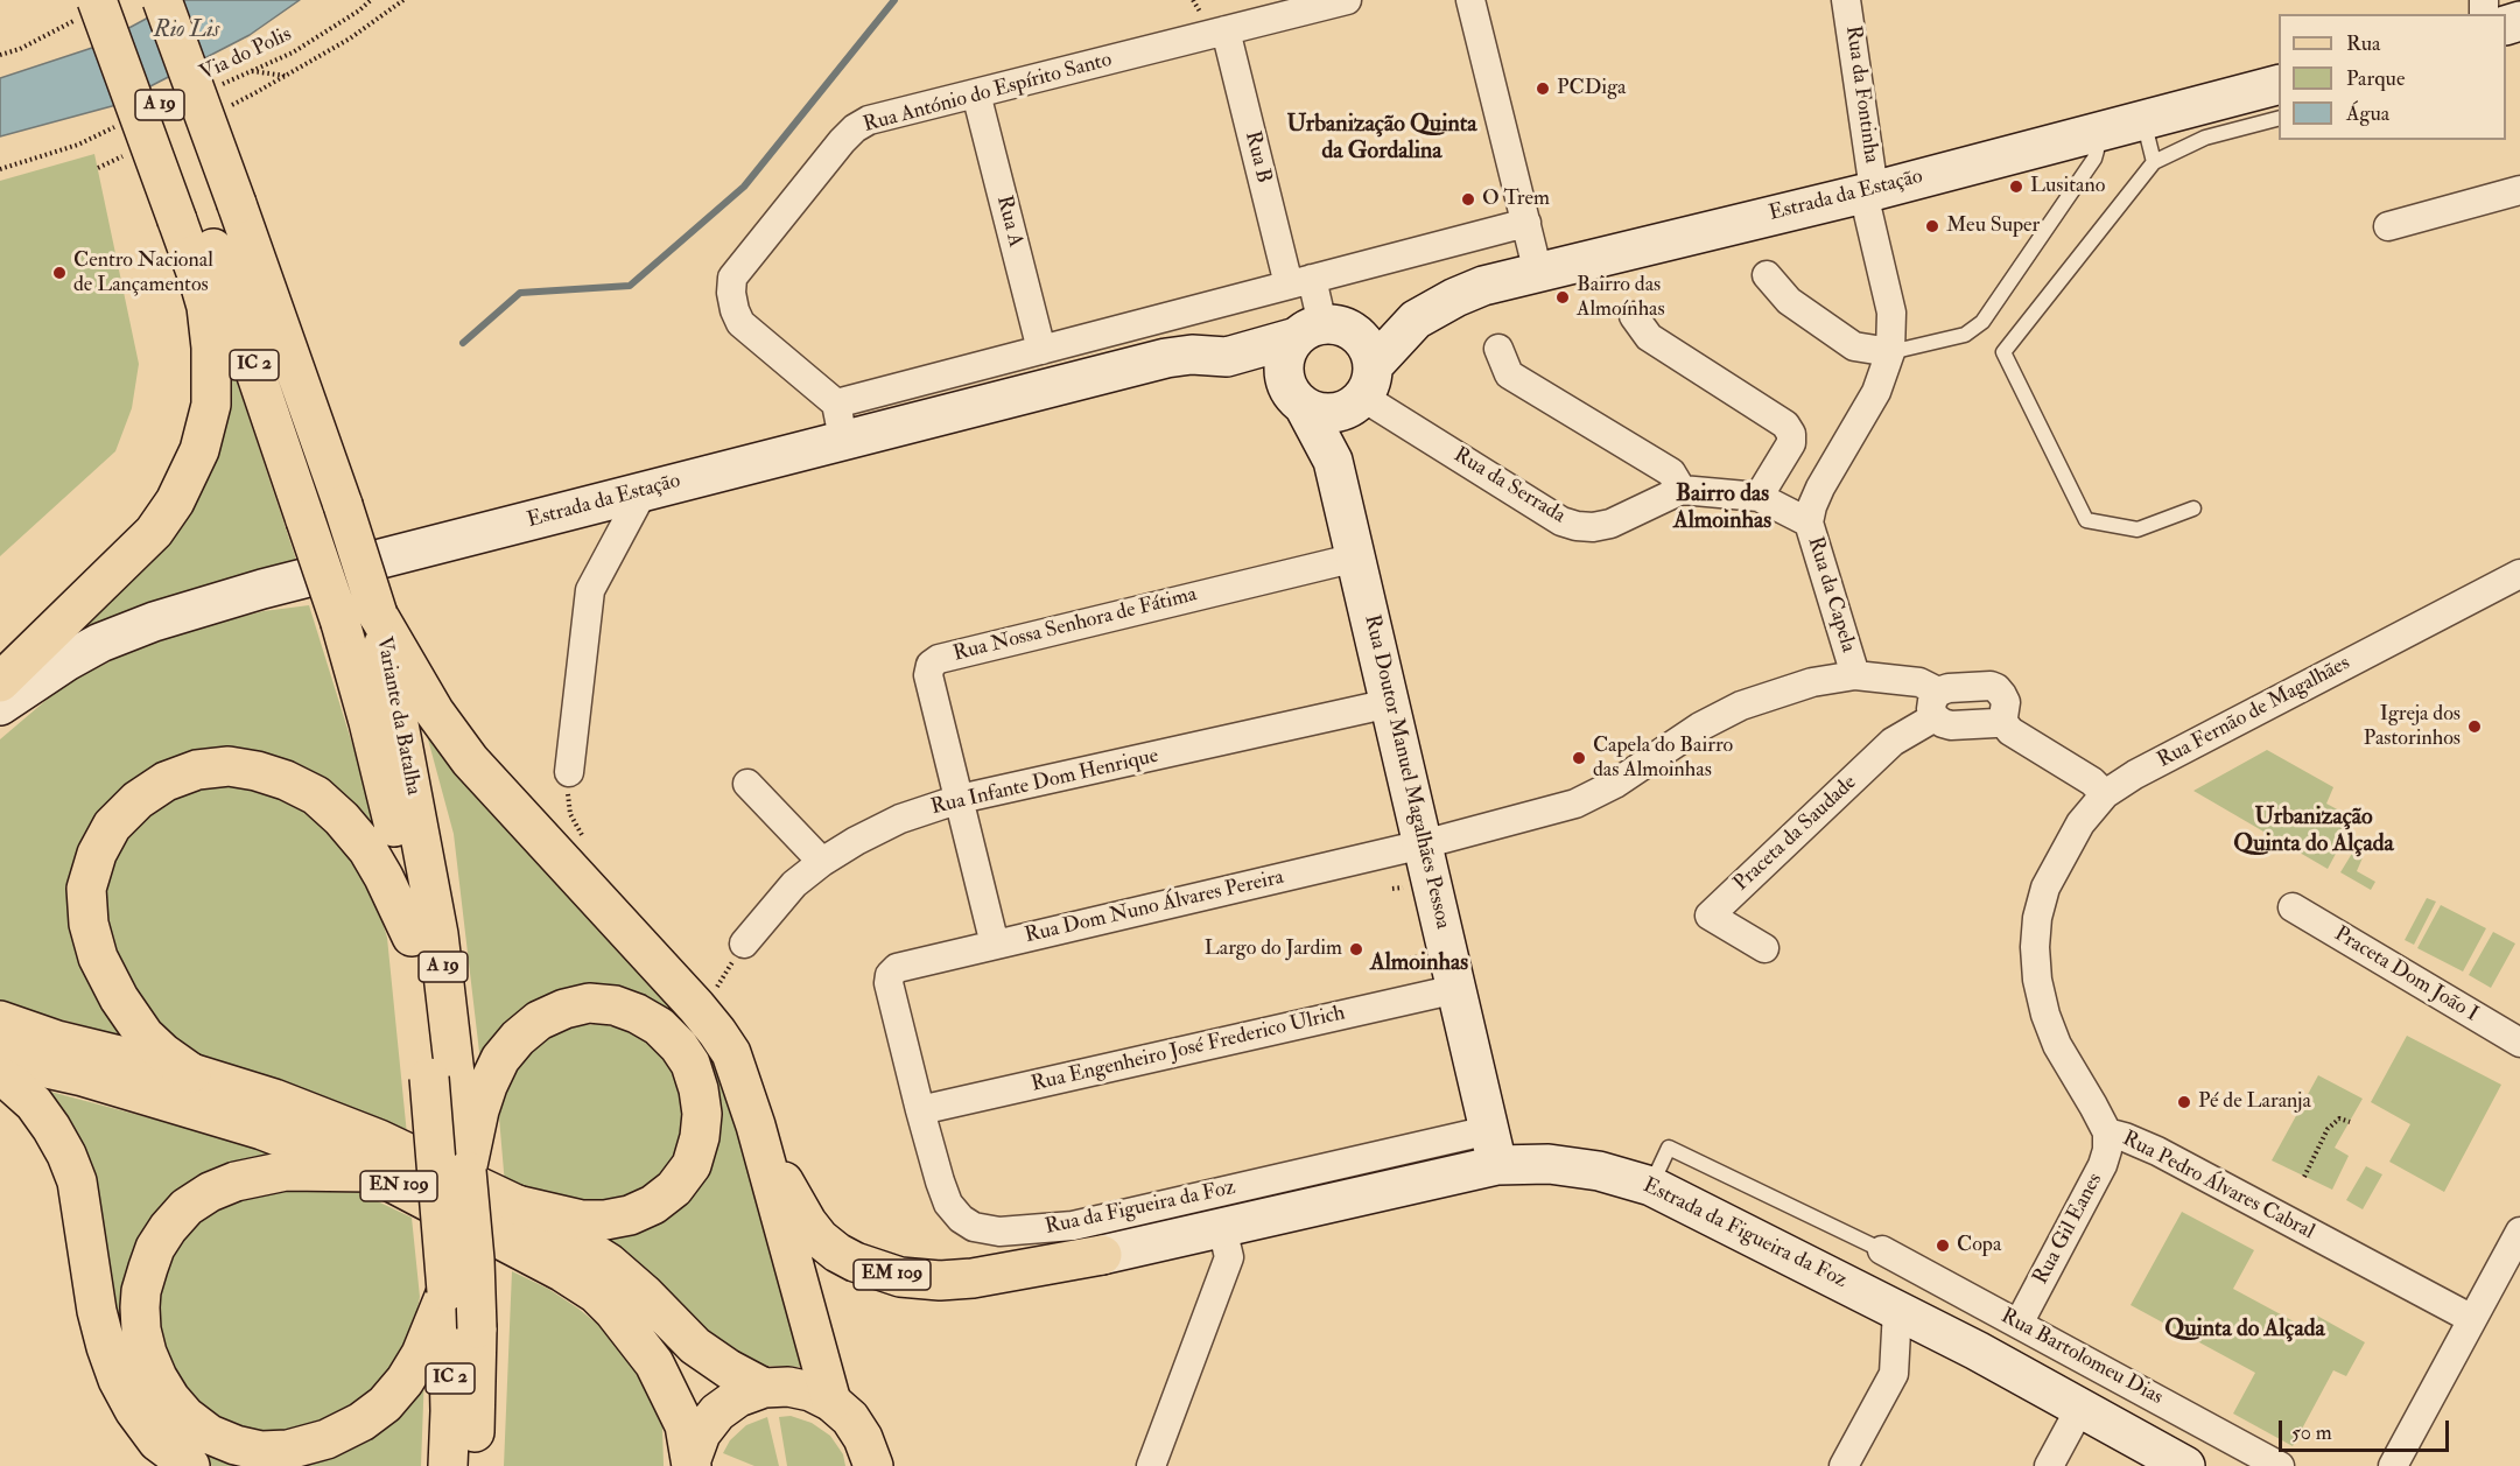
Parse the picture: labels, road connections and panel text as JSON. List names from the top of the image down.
{
  "streets": {
    "main road": [
      "A 19",
      "Estrada da Estação",
      "IC 2",
      "Variante da Batalha",
      "Rua Doutor Manuel Magalhães Pessoa",
      "EN 109",
      "Estrada da Figueira da Foz",
      "EM 109"
    ],
    "street": [
      "Rua António do Espírito Santo",
      "Rua da Fontinha",
      "Rua B",
      "Rua A",
      "Rua da Serrada",
      "Rua da Capela",
      "Rua Nossa Senhora de Fátima",
      "Rua Fernão de Magalhães",
      "Rua Infante Dom Henrique",
      "Praceta da Saudade",
      "Rua Dom Nuno Álvares Pereira",
      "Praceta Dom João I",
      "Rua Engenheiro José Frederico Ulrich",
      "Rua Pedro Álvares Cabral",
      "Rua da Figueira da Foz",
      "Rua Gil Eanes",
      "Rua Bartolomeu Dias"
    ],
    "path": ["Via do Polis"]
  },
  "crossings": [
    ["Rua António do Espírito Santo", "Rua B"],
    ["Rua António do Espírito Santo", "Estrada da Estação"],
    ["Rua António do Espírito Santo", "Rua A"],
    ["Rua da Fontinha", "Estrada da Estação"],
    ["Rua da Fontinha", "Rua da Capela"],
    ["Rua B", "Estrada da Estação"],
    ["Rua B", "Rua da Serrada"],
    ["Rua B", "Rua Doutor Manuel Magalhães Pessoa"],
    ["Estrada da Estação", "Rua da Serrada"],
    ["Estrada da Estação", "Rua da Capela"],
    ["Estrada da Estação", "Rua Doutor Manuel Magalhães Pessoa"],
    ["IC 2", "Variante da Batalha"],
    ["Rua da Serrada", "Rua Doutor Manuel Magalhães Pessoa"],
    ["Rua da Capela", "Rua Doutor Manuel Magalhães Pessoa"],
    ["Rua da Capela", "Rua Dom Nuno Álvares Pereira"],
    ["Rua Nossa Senhora de Fátima", "Rua Doutor Manuel Magalhães Pessoa"],
    ["Rua Nossa Senhora de Fátima", "Rua Infante Dom Henrique"],
    ["Rua Nossa Senhora de Fátima", "Rua Dom Nuno Álvares Pereira"],
    ["Rua Fernão de Magalhães", "Rua Pedro Álvares Cabral"],
    ["Rua Doutor Manuel Magalhães Pessoa", "Rua Infante Dom Henrique"],
    ["Rua Doutor Manuel Magalhães Pessoa", "Rua Dom Nuno Álvares Pereira"],
    ["Rua Doutor Manuel Magalhães Pessoa", "Rua Engenheiro José Frederico Ulrich"],
    ["Rua Doutor Manuel Magalhães Pessoa", "Rua da Figueira da Foz"],
    ["Rua Doutor Manuel Magalhães Pessoa", "Estrada da Figueira da Foz"],
    ["Rua Dom Nuno Álvares Pereira", "Rua da Figueira da Foz"],
    ["Rua Engenheiro José Frederico Ulrich", "Rua da Figueira da Foz"],
    ["Rua Pedro Álvares Cabral", "Rua Gil Eanes"],
    ["Rua da Figueira da Foz", "Estrada da Figueira da Foz"],
    ["Rua Gil Eanes", "Rua Bartolomeu Dias"]
  ],
  "districts": [
    "Urbanização Quinta da Gordalina",
    "Bairro das Almoinhas",
    "Urbanização Quinta do Alçada",
    "Almoinhas",
    "Quinta do Alçada"
  ],
  "water": ["Rio Lis"],
  "places": [
    "PCDiga",
    "Lusitano",
    "O Trem",
    "Meu Super",
    "Centro Nacional de Lançamentos",
    "Bairro das Almoínhas",
    "Igreja dos Pastorinhos",
    "Capela do Bairro das Almoinhas",
    "Largo do Jardim",
    "Pé de Laranja",
    "Copa"
  ],
  "legend": ["Rua", "Parque", "Água"],
  "scale_bar": "50 m"
}
